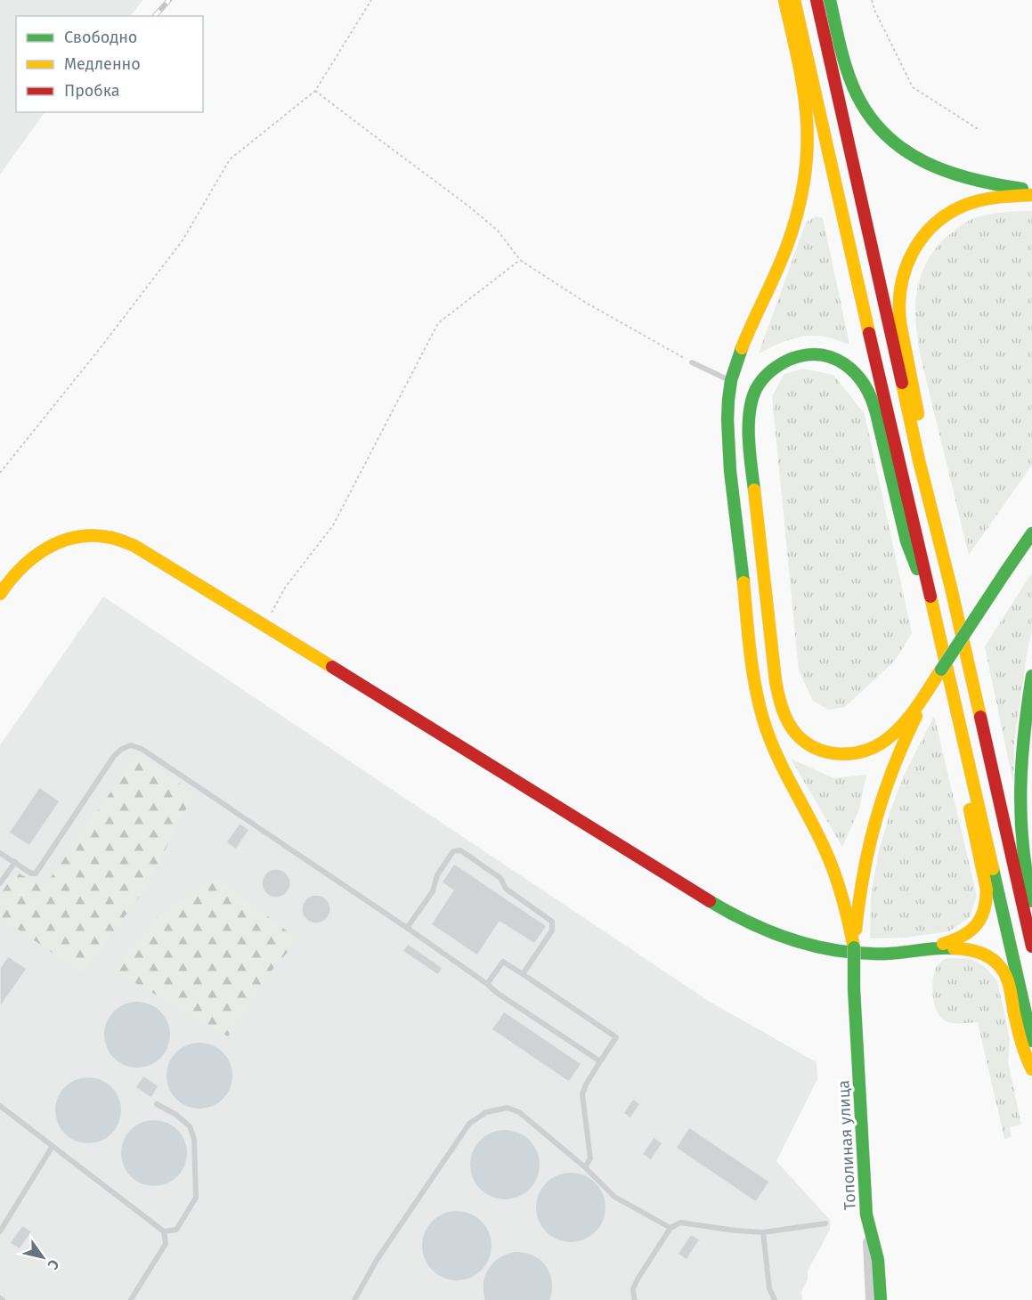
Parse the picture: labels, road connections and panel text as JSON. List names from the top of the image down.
{
  "streets": {
    "main road": ["Тополиная улица"]
  },
  "legend": ["Свободно", "Медленно", "Пробка"],
  "north": "bottom right"
}
